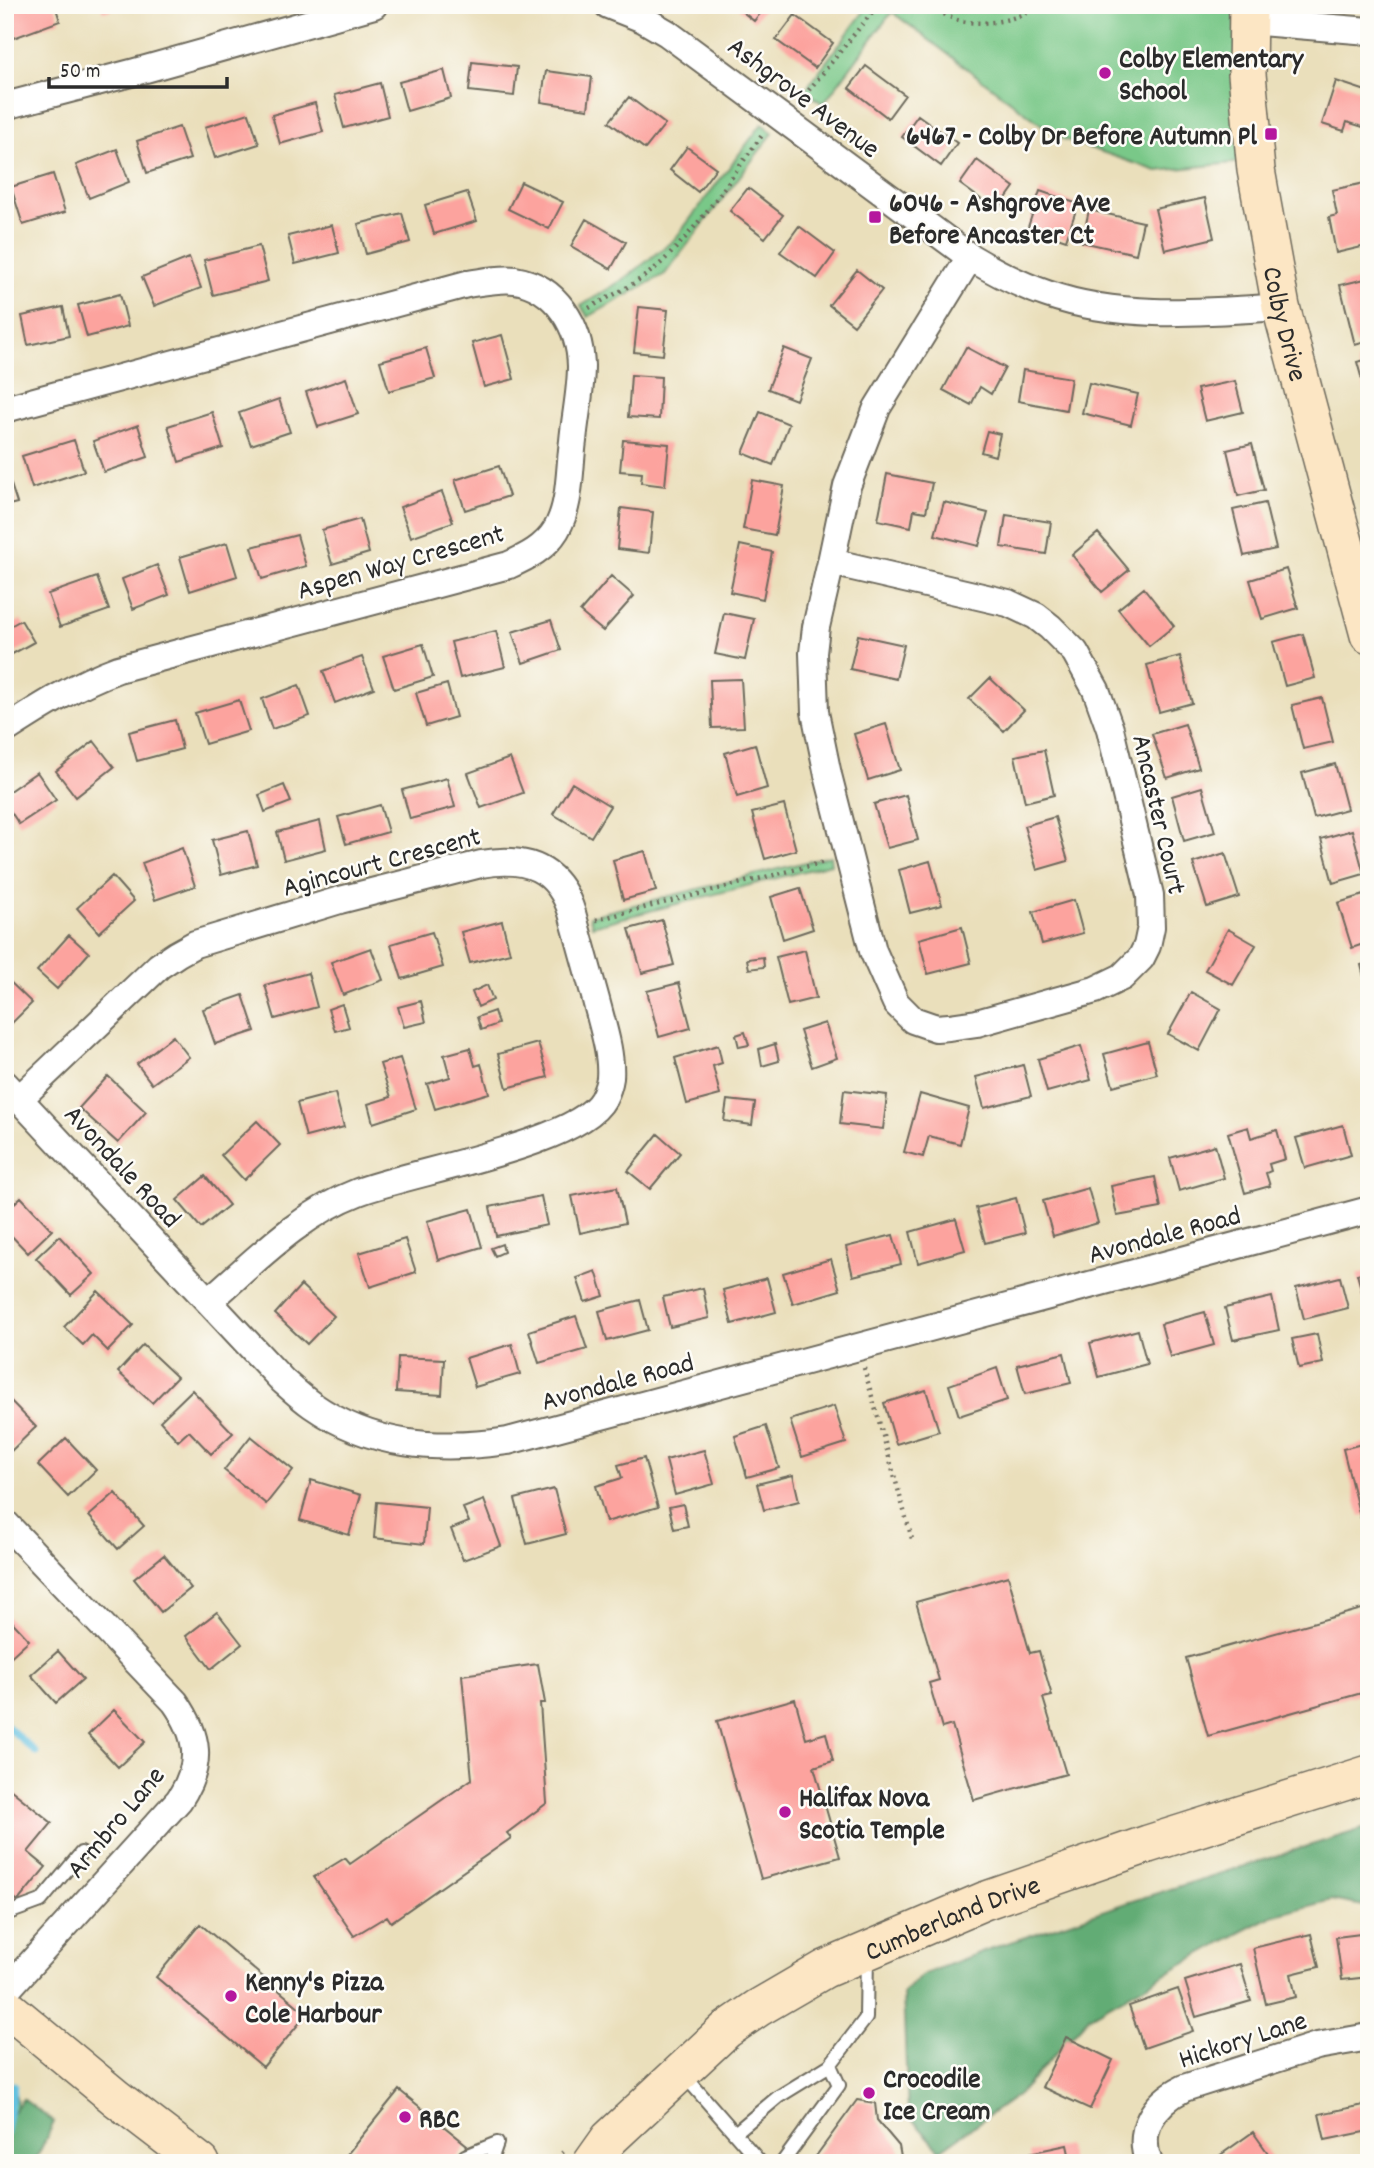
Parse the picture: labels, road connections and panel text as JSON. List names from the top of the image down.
{
  "streets": {
    "street": [
      "Ashgrove Avenue",
      "Colby Drive",
      "Aspen Way Crescent",
      "Ancaster Court",
      "Agincourt Crescent",
      "Avondale Road",
      "Armbro Lane",
      "Cumberland Drive",
      "Hickory Lane"
    ]
  },
  "crossings": [
    ["Ashgrove Avenue", "Colby Drive"],
    ["Ashgrove Avenue", "Ancaster Court"],
    ["Agincourt Crescent", "Avondale Road"]
  ],
  "places": {
    "other": [
      "Colby Elementary School",
      "Halifax Nova Scotia Temple",
      "Kenny's Pizza Cole Harbour",
      "Crocodile Ice Cream",
      "RBC"
    ],
    "transit": ["6467 - Colby Dr Before Autumn Pl", "6046 - Ashgrove Ave Before Ancaster Ct"]
  },
  "scale_bar": "50 m"
}
